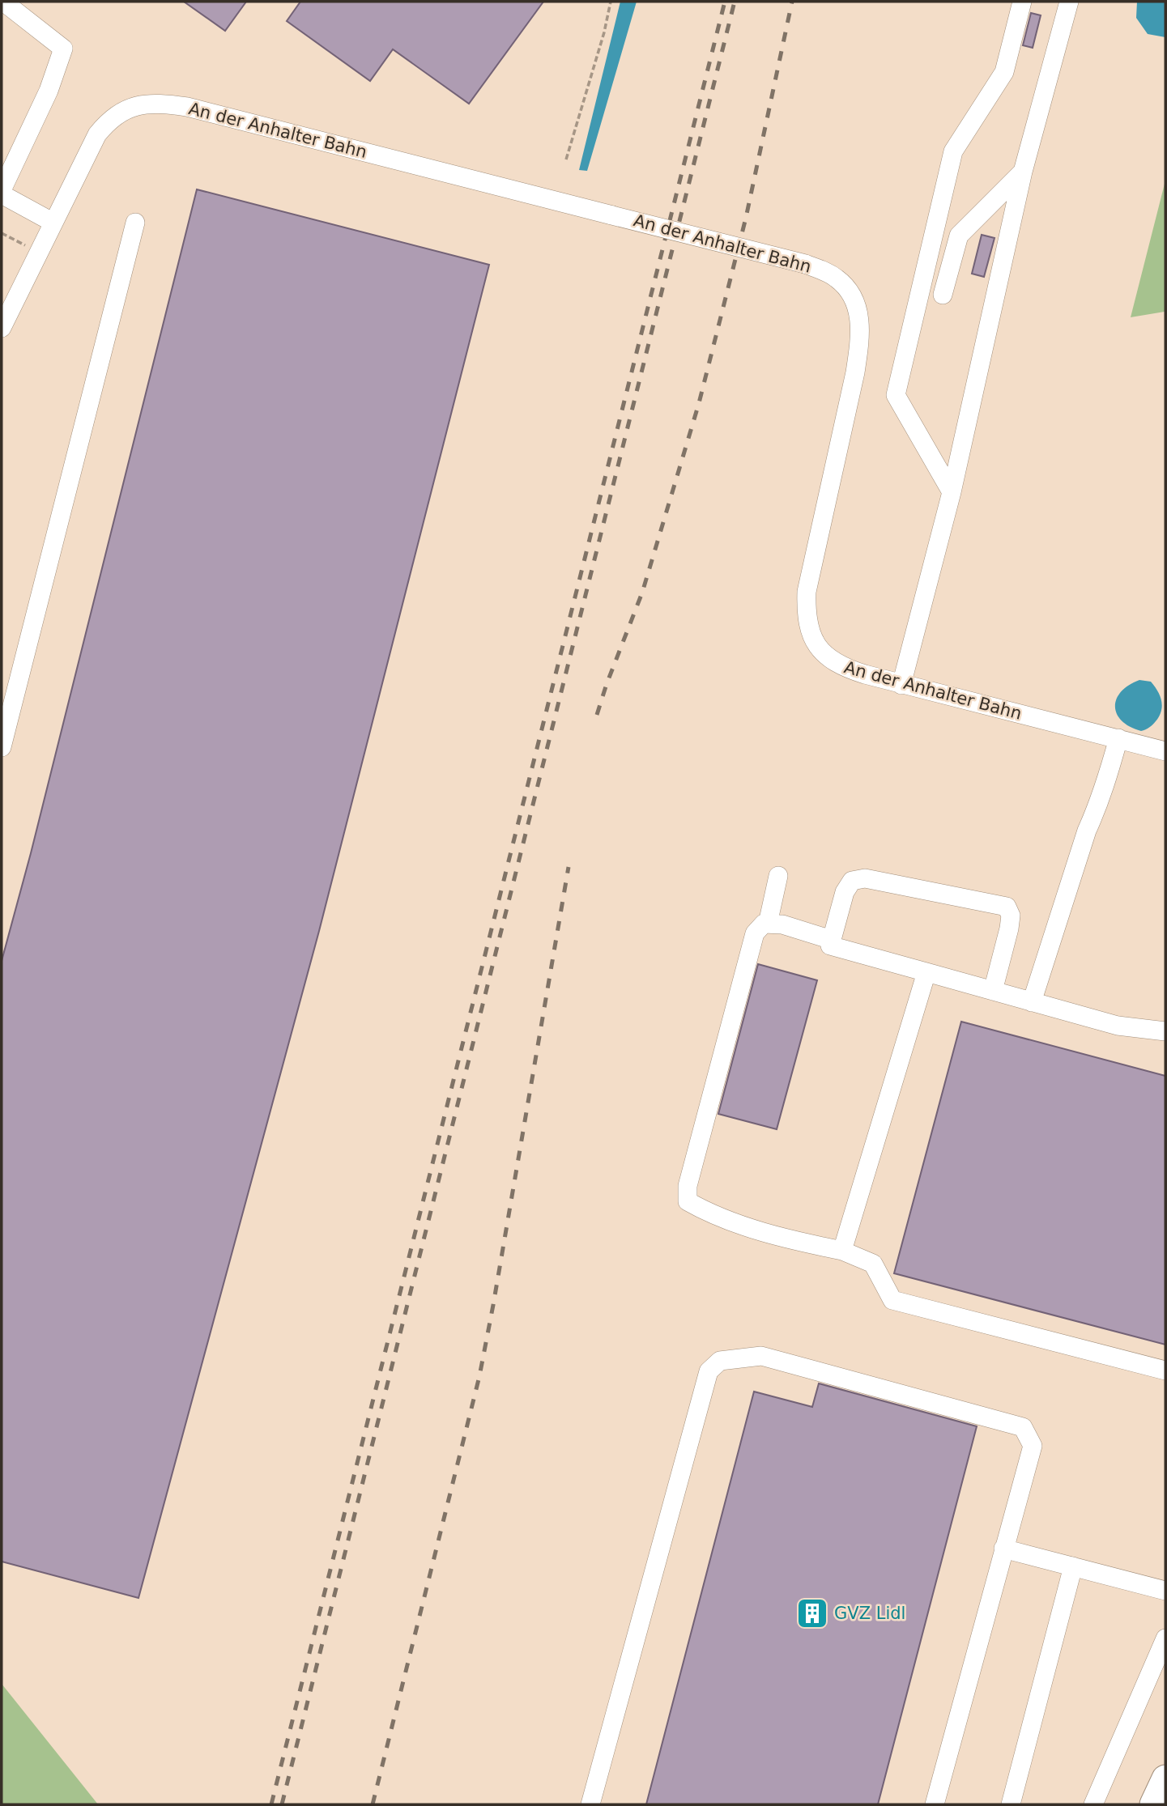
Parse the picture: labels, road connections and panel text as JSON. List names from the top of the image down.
{
  "streets": {
    "street": ["An der Anhalter Bahn"]
  },
  "places": {
    "building": ["GVZ Lidl"]
  }
}
